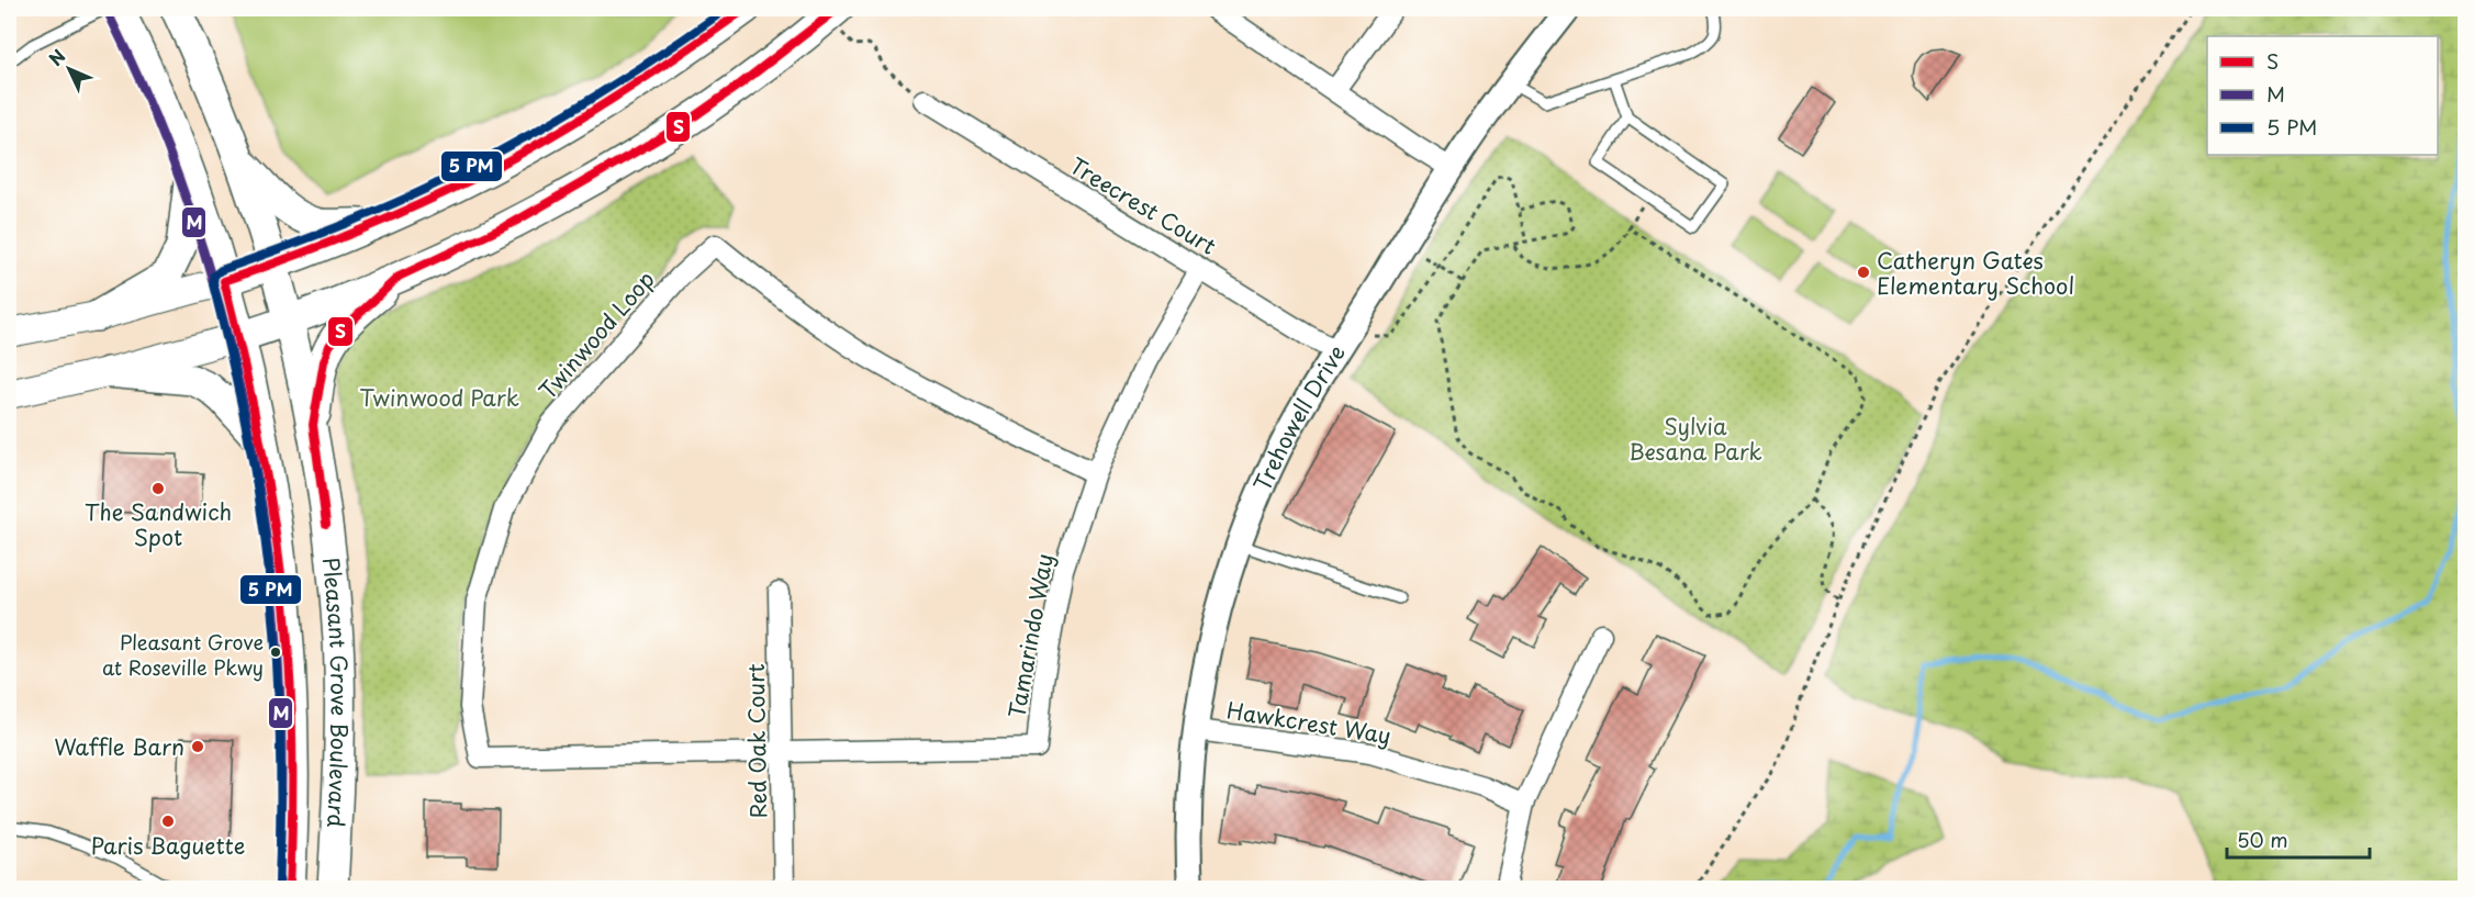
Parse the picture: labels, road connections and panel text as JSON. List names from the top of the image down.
{
  "streets": {
    "main road": ["Pleasant Grove Boulevard"],
    "street": [
      "Treecrest Court",
      "Twinwood Loop",
      "Trehowell Drive",
      "Tamarindo Way",
      "Hawkcrest Way",
      "Red Oak Court"
    ]
  },
  "crossings": [
    ["Treecrest Court", "Trehowell Drive"],
    ["Treecrest Court", "Tamarindo Way"],
    ["Twinwood Loop", "Tamarindo Way"],
    ["Twinwood Loop", "Red Oak Court"],
    ["Trehowell Drive", "Hawkcrest Way"],
    ["Tamarindo Way", "Red Oak Court"]
  ],
  "parks": ["Twinwood Park", "Sylvia Besana Park"],
  "places": [
    "Catheryn Gates Elementary School",
    "The Sandwich Spot",
    "Pleasant Grove at Roseville Pkwy",
    "Waffle Barn",
    "Paris Baguette"
  ],
  "lines": ["transit line S", "transit line M"],
  "legend": ["S", "M", "5 PM"],
  "scale_bar": "50 m",
  "north": "top left"
}
